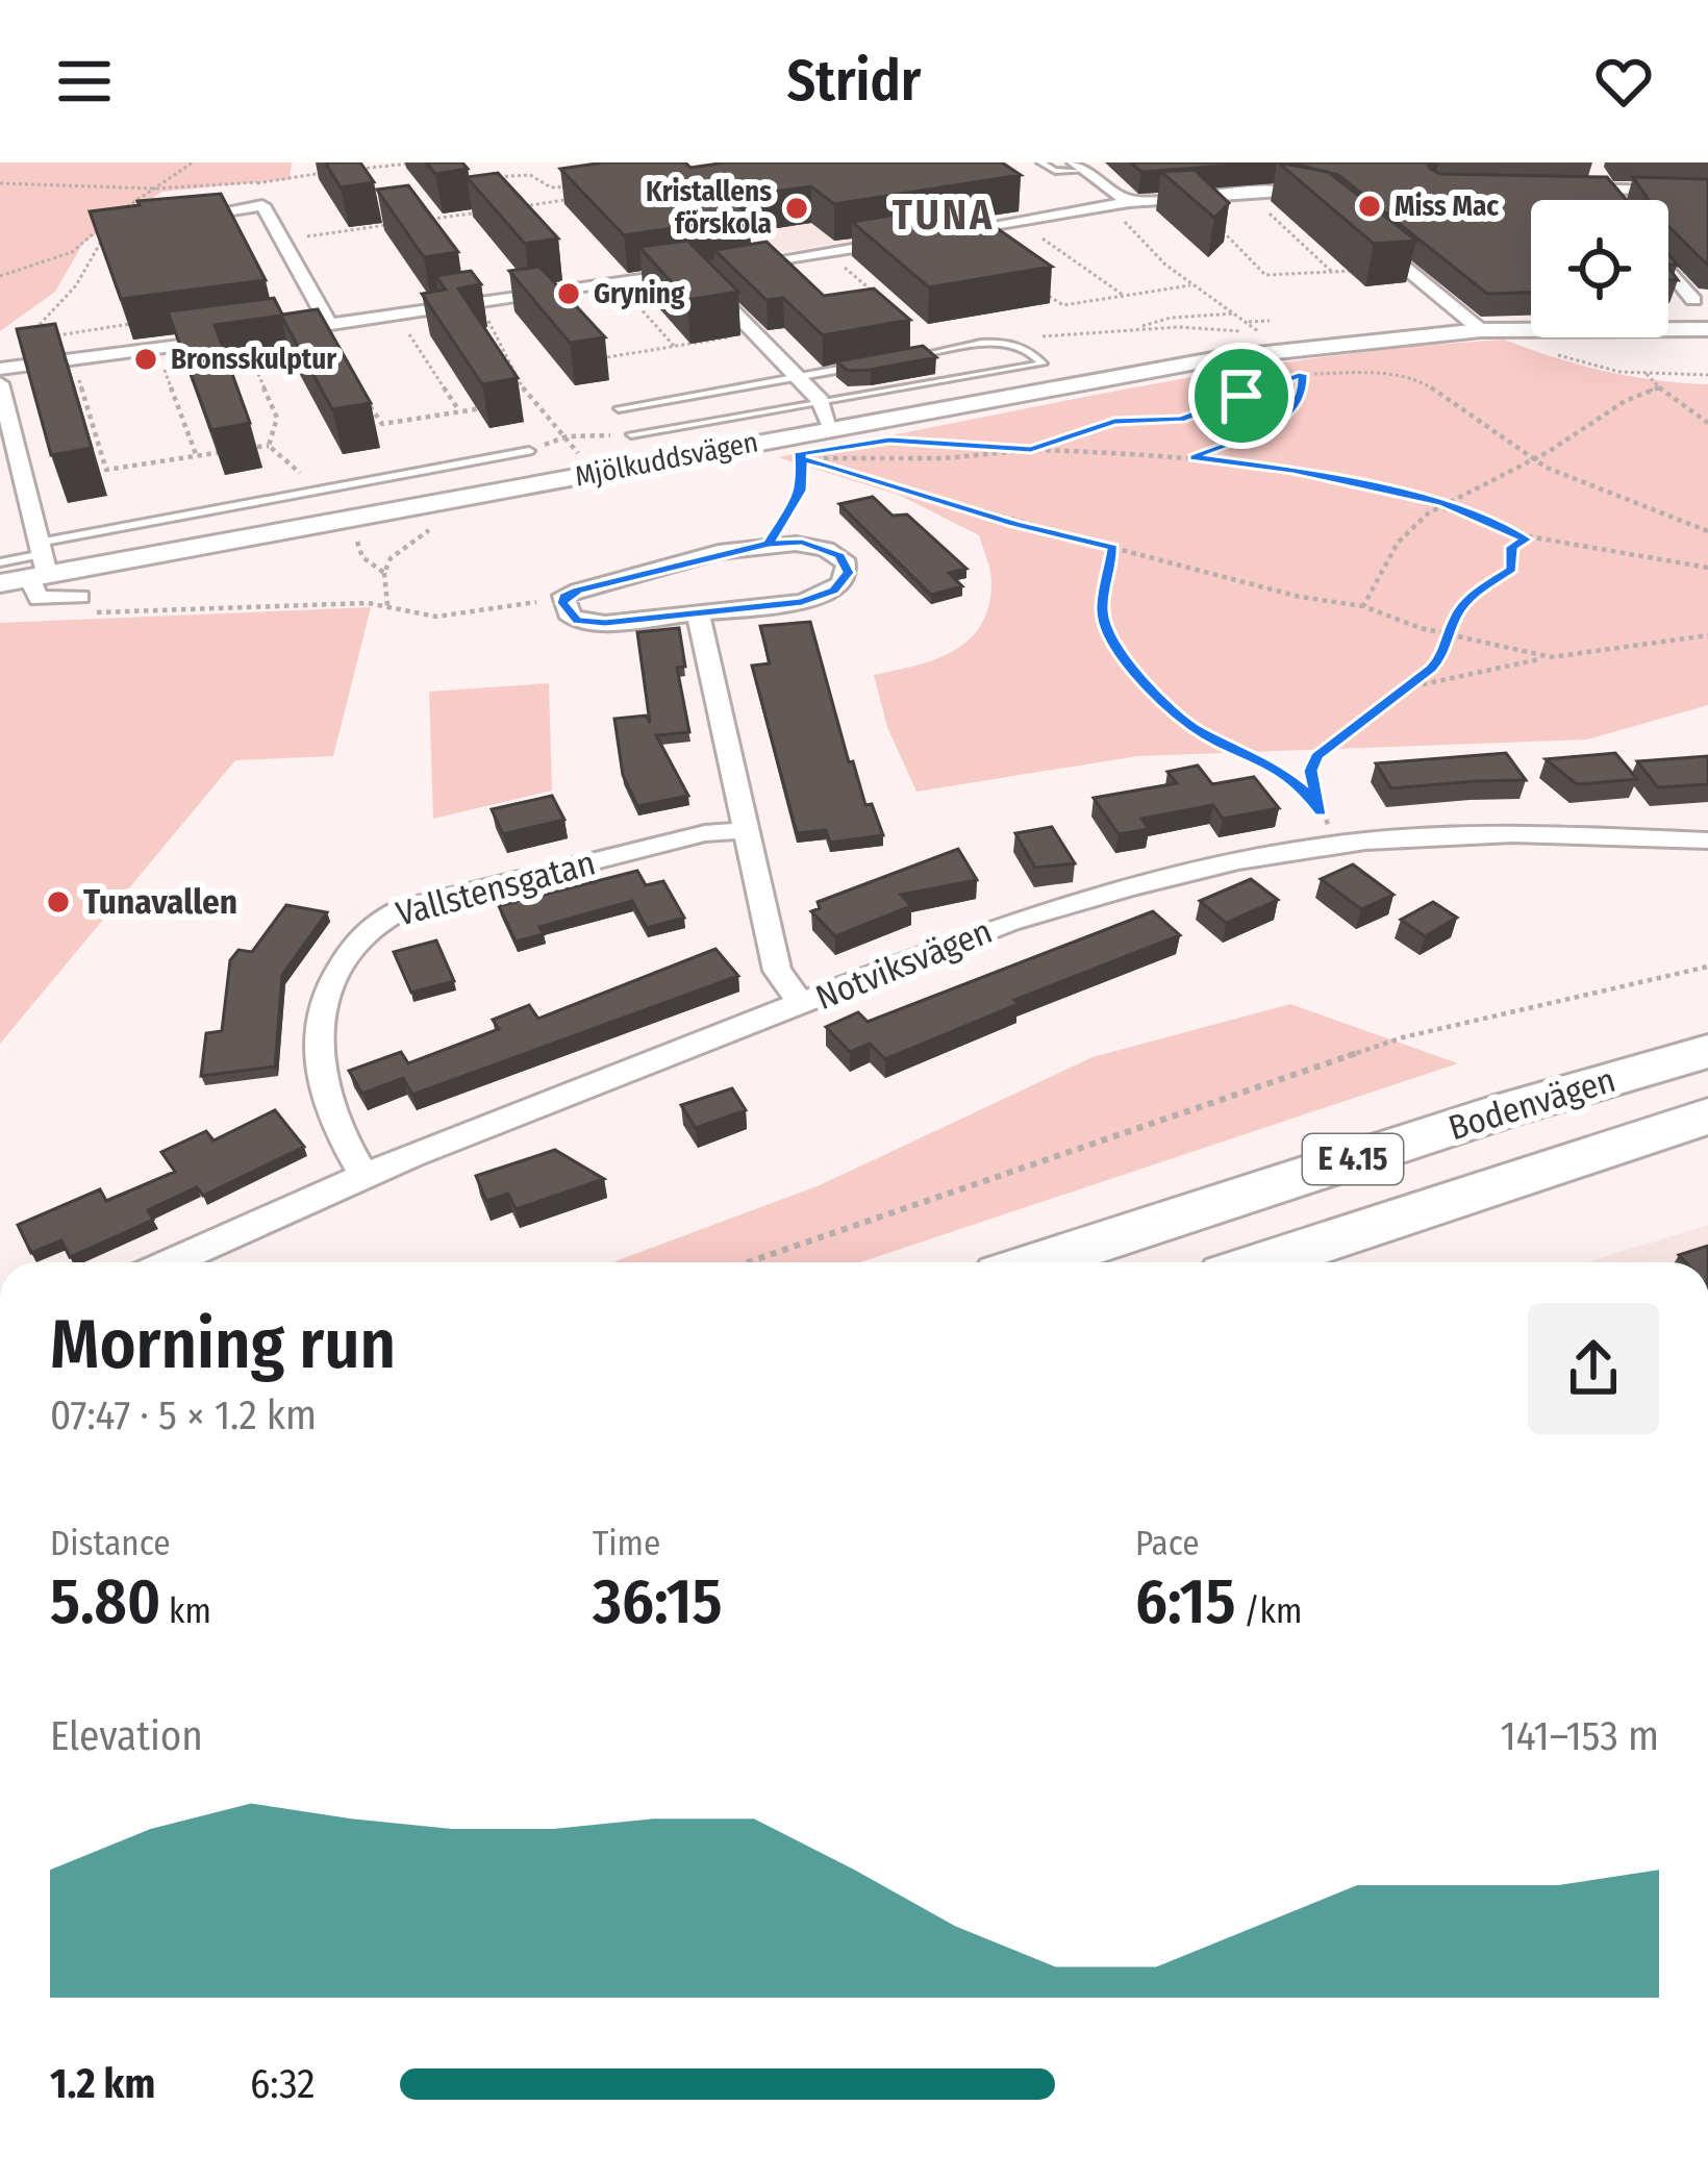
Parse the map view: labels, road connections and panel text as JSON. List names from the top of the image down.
{
  "streets": {
    "main road": ["Bodenvägen", "E 4.15"],
    "street": ["Mjölkuddsvägen", "Vallstensgatan", "Notviksvägen"]
  },
  "crossings": [
    ["Vallstensgatan", "Notviksvägen"]
  ],
  "districts": ["TUNA"],
  "places": [
    "Miss Mac",
    "Kristallens förskola",
    "Gryning",
    "Bronsskulptur",
    "Tunavallen"
  ],
  "page": {
    "header": "Stridr",
    "heading": ["Morning run", "07:47 · 5 × 1.2 km"],
    "stats": [
      ["Distance", "5.80 km"],
      ["Time", "36:15"],
      ["Pace", "6:15 /km"]
    ],
    "chart": ["Elevation", "141–153 m"],
    "list": [
      {
        "name": "1.2 km",
        "note": "6:32"
      }
    ]
  }
}
